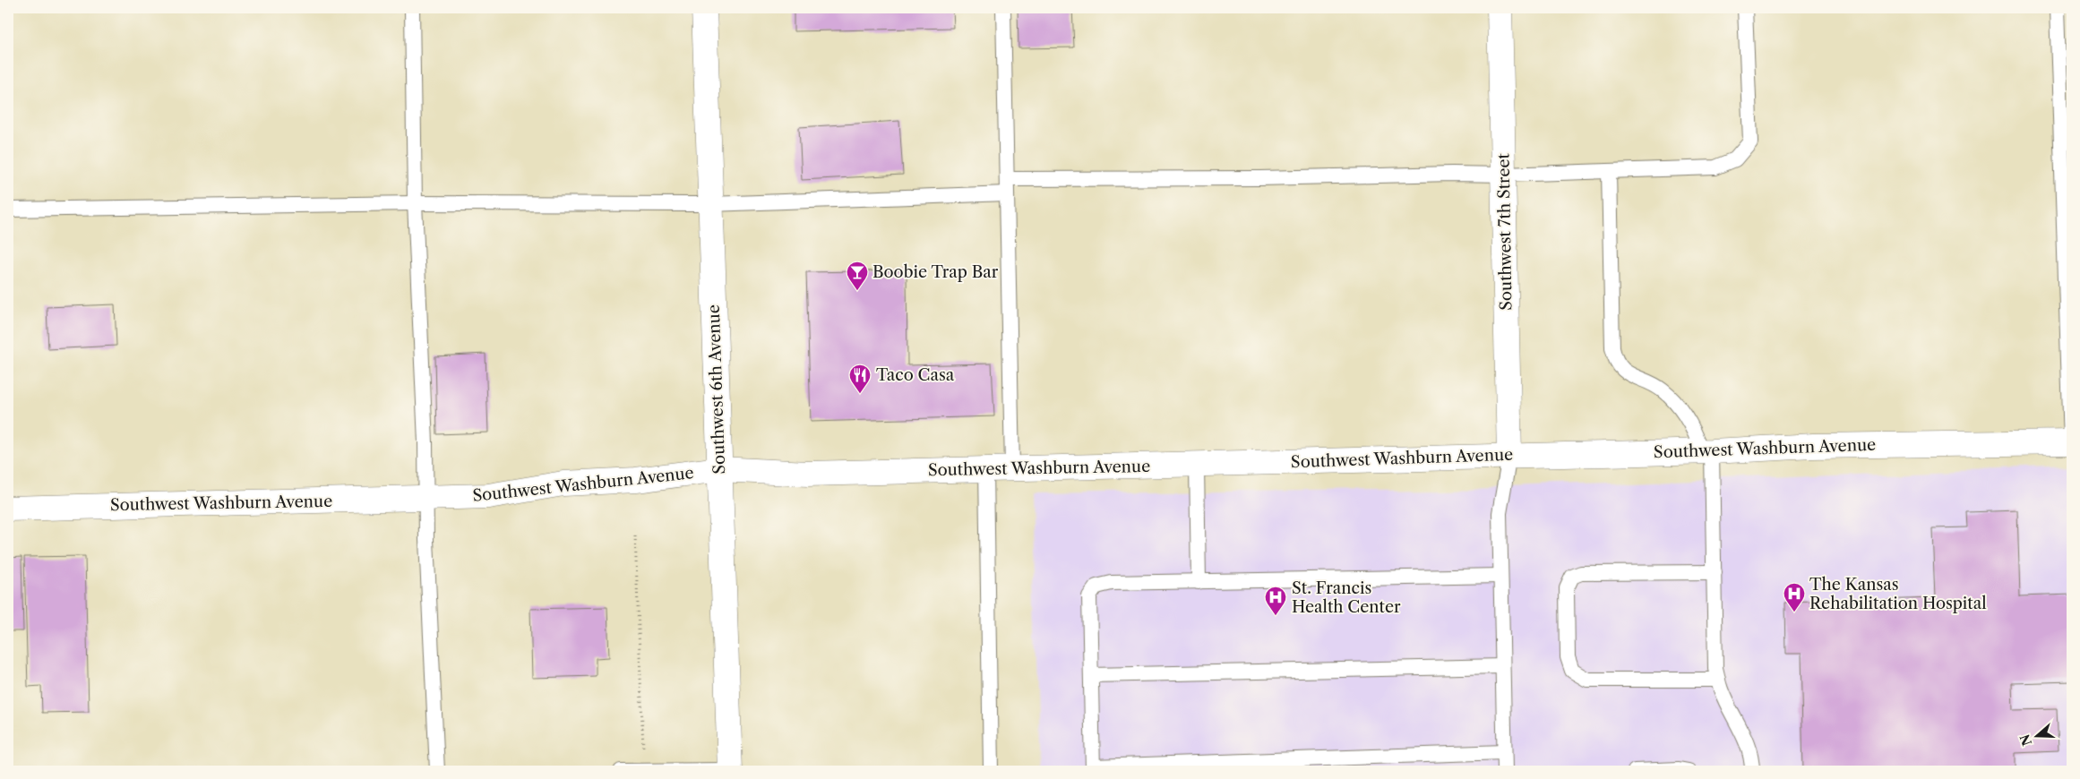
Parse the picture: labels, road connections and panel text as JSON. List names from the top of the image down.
{
  "streets": {
    "main road": ["Southwest 7th Street", "Southwest 6th Avenue", "Southwest Washburn Avenue"]
  },
  "crossings": [
    ["Southwest 7th Street", "Southwest Washburn Avenue"],
    ["Southwest 6th Avenue", "Southwest Washburn Avenue"]
  ],
  "places": {
    "bar": ["Boobie Trap Bar"],
    "restaurant": ["Taco Casa"],
    "hospital": ["The Kansas Rehabilitation Hospital", "St. Francis Health Center"]
  },
  "north": "left"
}
